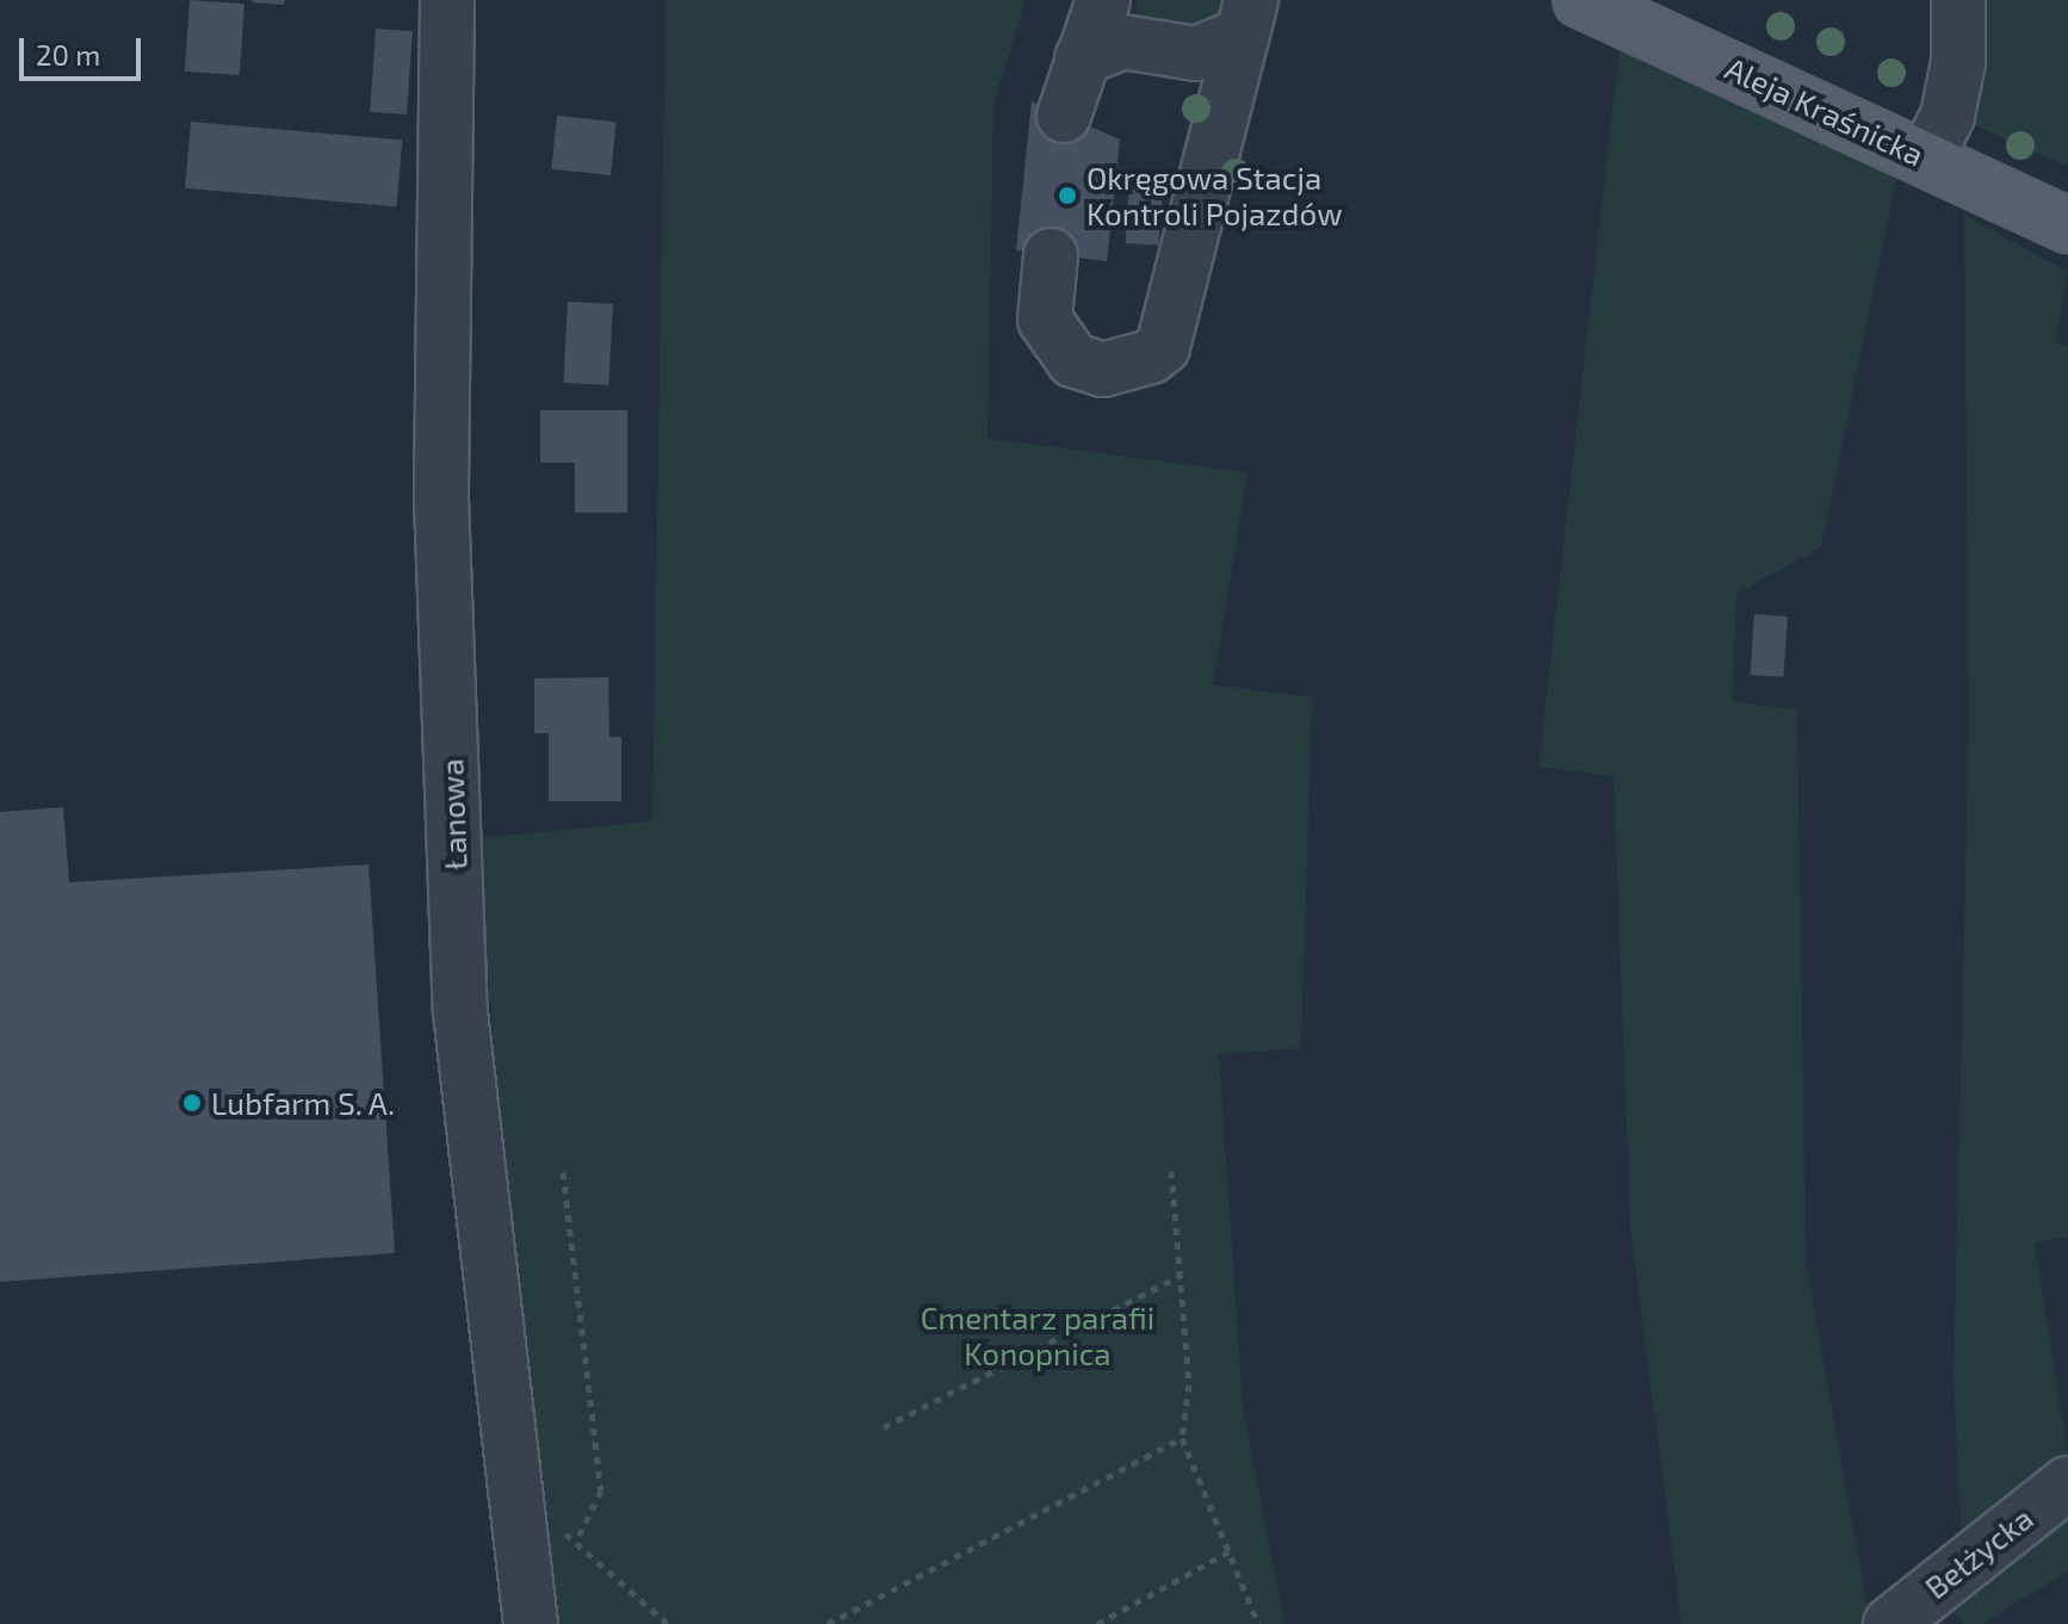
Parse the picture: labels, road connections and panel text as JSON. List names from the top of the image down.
{
  "streets": {
    "main road": ["Aleja Kraśnicka"],
    "street": ["Łanowa", "Bełżycka"]
  },
  "parks": ["Cmentarz parafii Konopnica"],
  "places": ["Okręgowa Stacja Kontroli Pojazdów", "Lubfarm S. A."],
  "scale_bar": "20 m"
}
